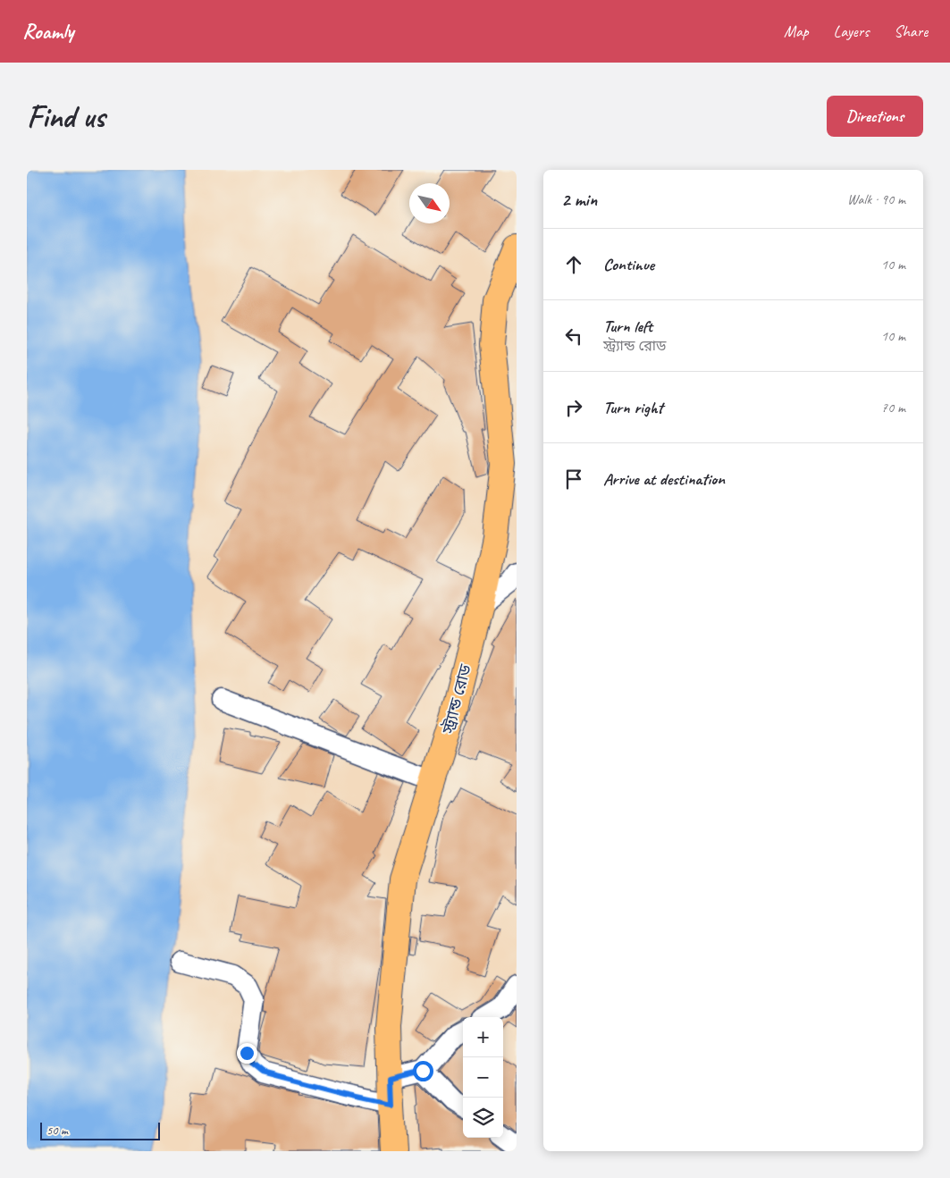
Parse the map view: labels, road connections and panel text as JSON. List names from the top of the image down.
{
  "streets": {
    "main road": ["স্ট্র্যান্ড রোড"]
  },
  "scale_bar": "50 m",
  "north": "bottom right",
  "page": {
    "header": "Roamly",
    "nav": ["Map", "Layers", "Share"],
    "buttons": "Directions",
    "title": "Find us",
    "heading": ["2 min", "Walk · 90 m"],
    "list": [
      ["Continue", "10 m"],
      ["Turn left", "স্ট্র্যান্ড রোড", "10 m"],
      ["Turn right", "70 m"],
      "Arrive at destination"
    ],
    "map_buttons": ["+", "−"],
    "scale": "50 m"
  }
}
